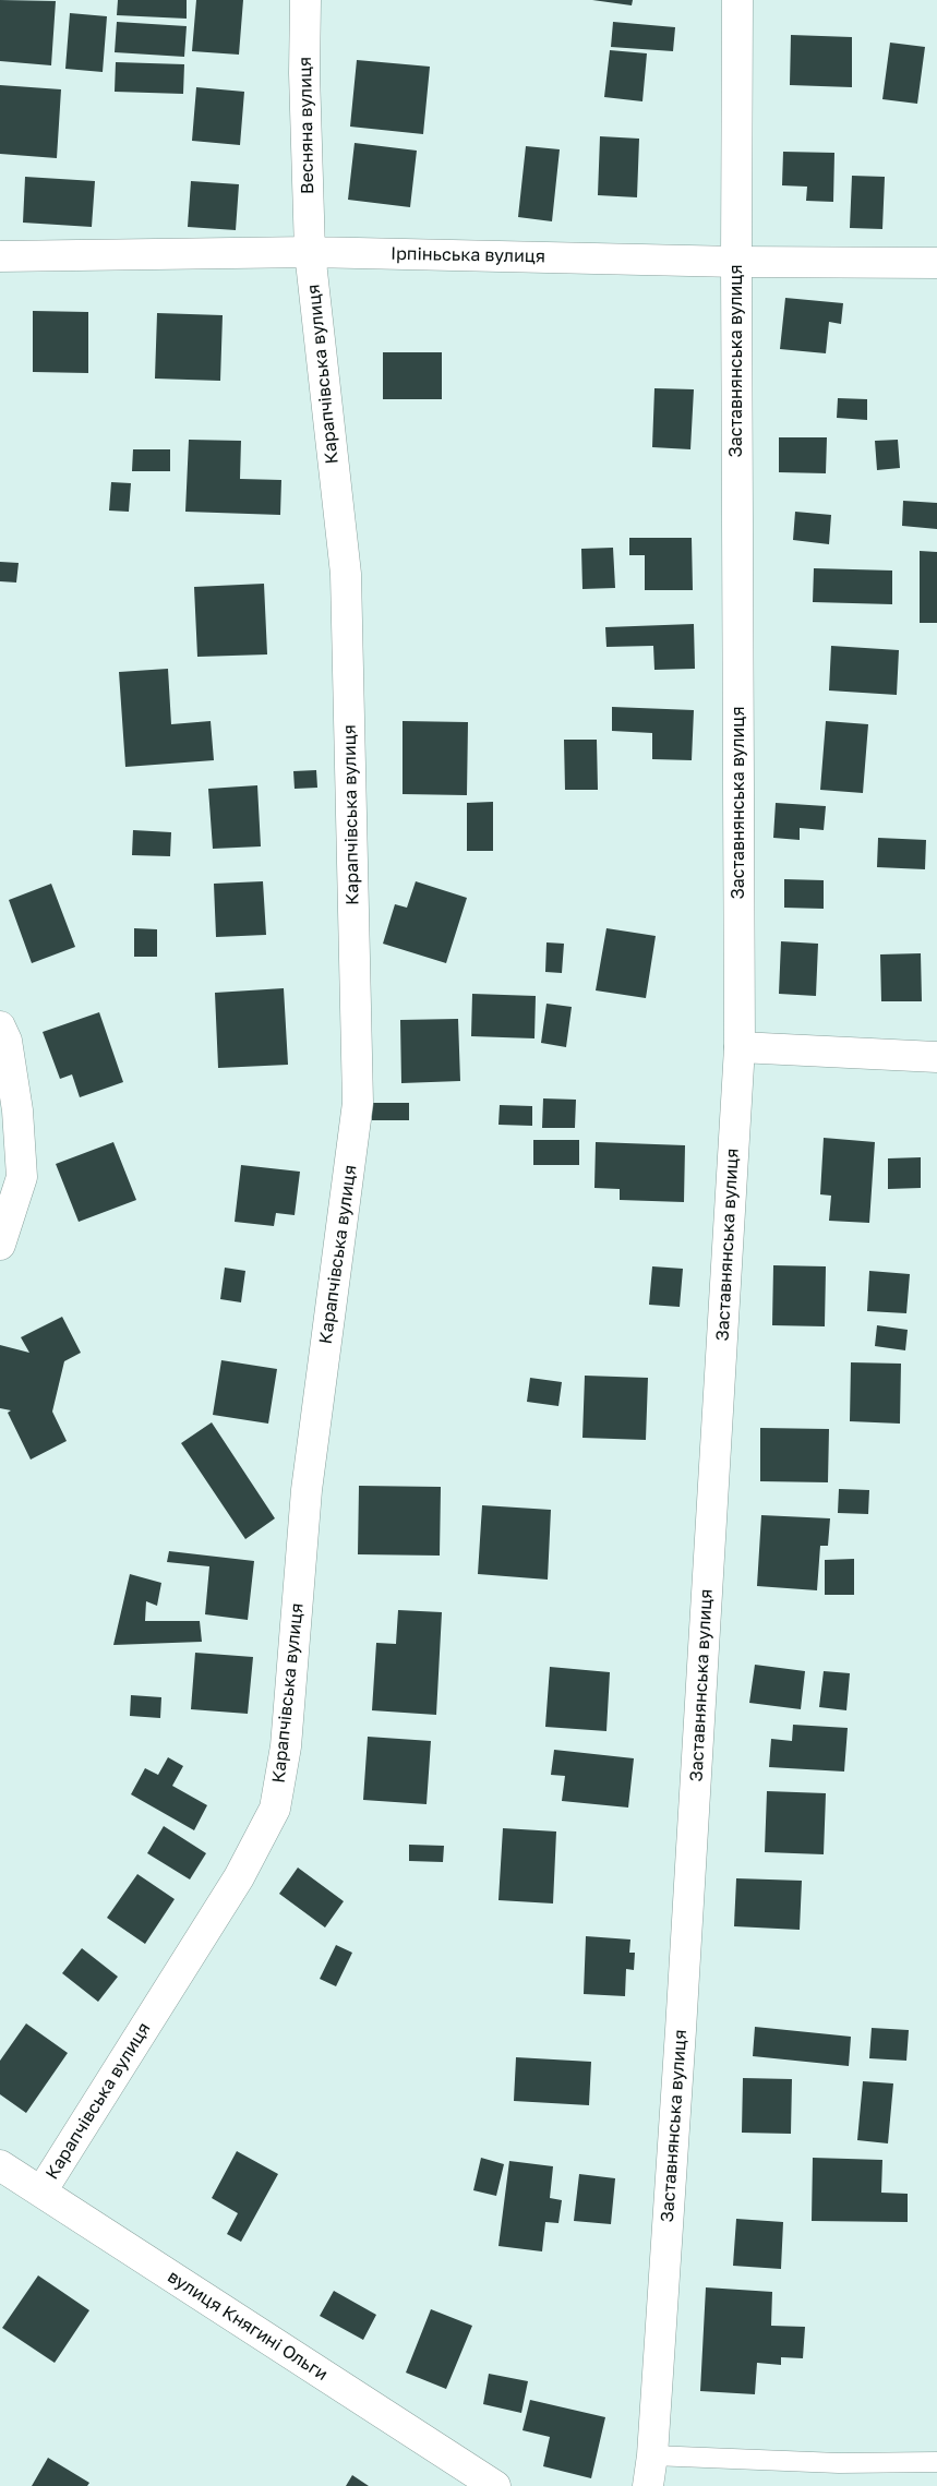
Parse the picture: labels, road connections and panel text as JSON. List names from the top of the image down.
{
  "streets": {
    "street": [
      "Весняна вулиця",
      "Ірпіньська вулиця",
      "Заставнянська вулиця",
      "Карапчівська вулиця",
      "вулиця Княгині Ольги"
    ]
  },
  "crossings": [
    ["Весняна вулиця", "Ірпіньська вулиця"],
    ["Весняна вулиця", "Карапчівська вулиця"],
    ["Ірпіньська вулиця", "Заставнянська вулиця"],
    ["Ірпіньська вулиця", "Карапчівська вулиця"],
    ["Карапчівська вулиця", "вулиця Княгині Ольги"]
  ]
}
